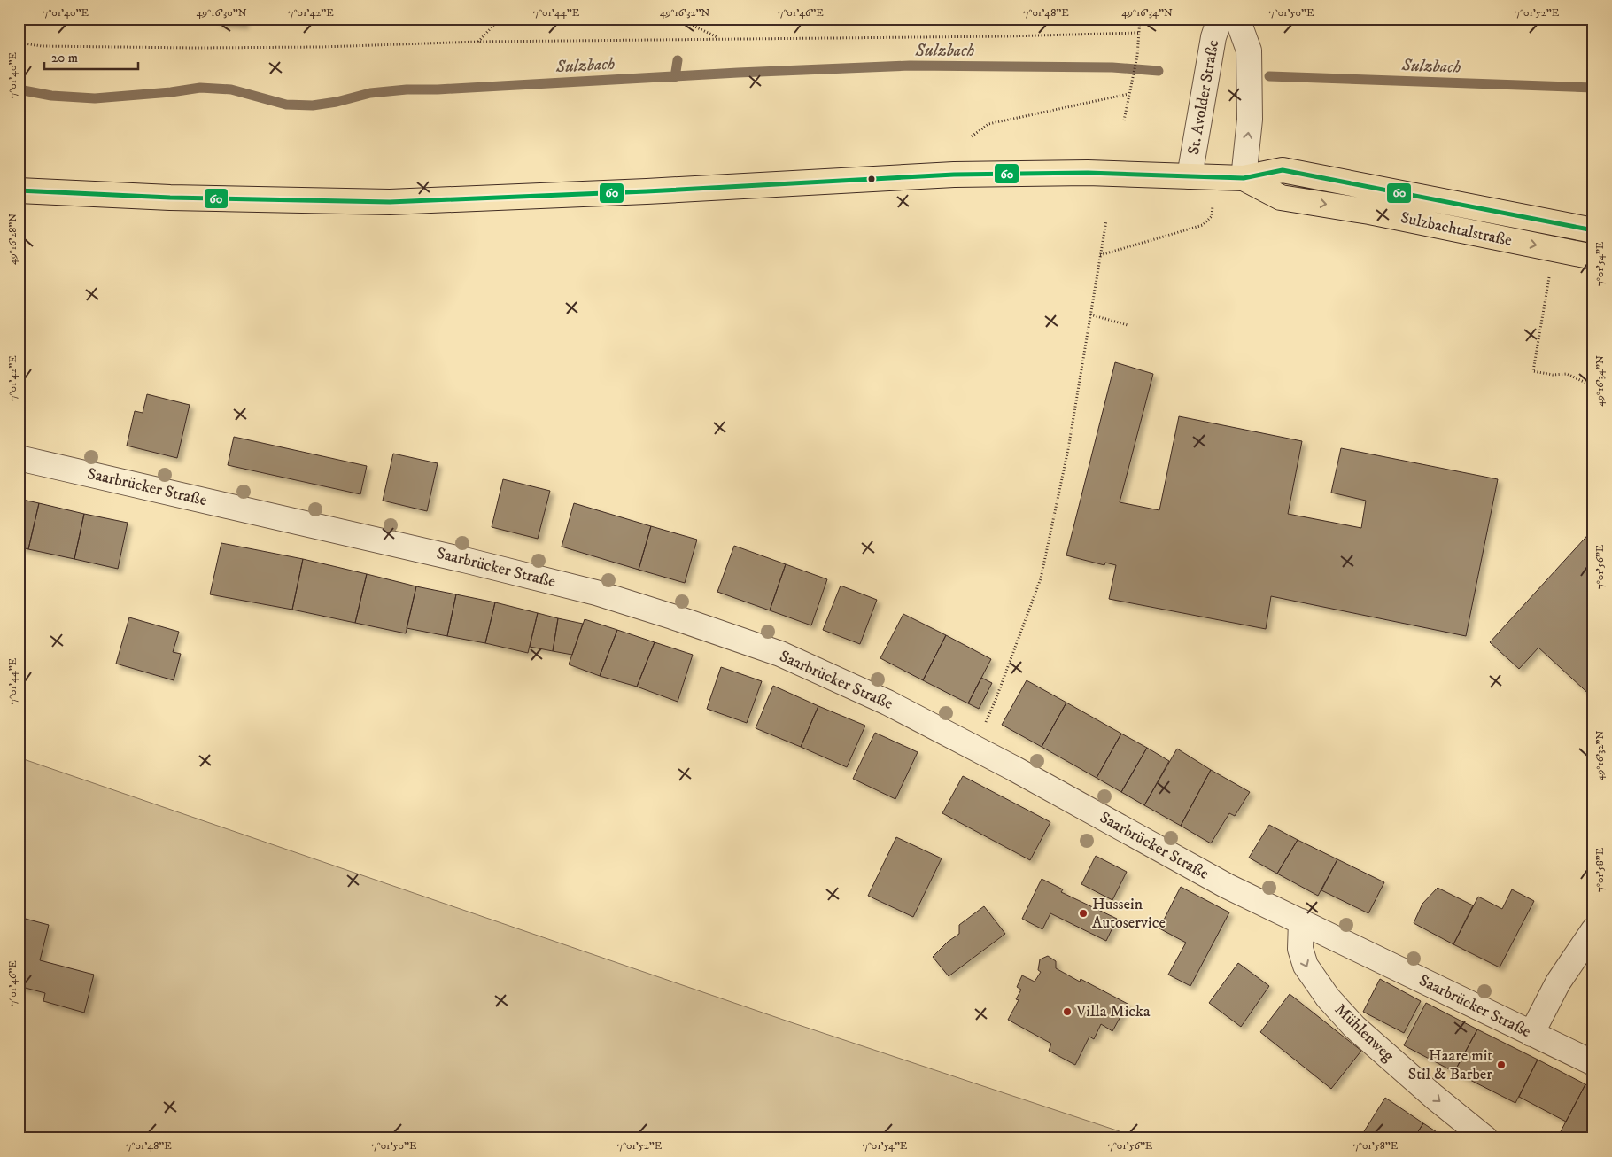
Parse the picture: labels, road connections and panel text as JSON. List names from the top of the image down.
{
  "streets": {
    "main road": ["Sulzbachtalstraße"],
    "street": ["St. Avolder Straße", "Saarbrücker Straße", "Mühlenweg"]
  },
  "crossings": [
    ["St. Avolder Straße", "Sulzbachtalstraße"],
    ["Saarbrücker Straße", "Mühlenweg"]
  ],
  "one_way": ["Mühlenweg"],
  "water": ["Sulzbach"],
  "places": ["Hussein Autoservice", "Villa Micka", "Haare mit Stil & Barber"],
  "lines": ["transit line 60"],
  "scale_bar": "20 m",
  "coordinates": [
    "7°01'40\"E",
    "49°16'30\"N",
    "7°01'42\"E",
    "7°01'44\"E",
    "49°16'32\"N",
    "7°01'46\"E",
    "7°01'48\"E",
    "49°16'34\"N",
    "7°01'50\"E",
    "7°01'52\"E",
    "49°16'28\"N",
    "7°01'54\"E",
    "7°01'56\"E",
    "7°01'58\"E"
  ]
}
